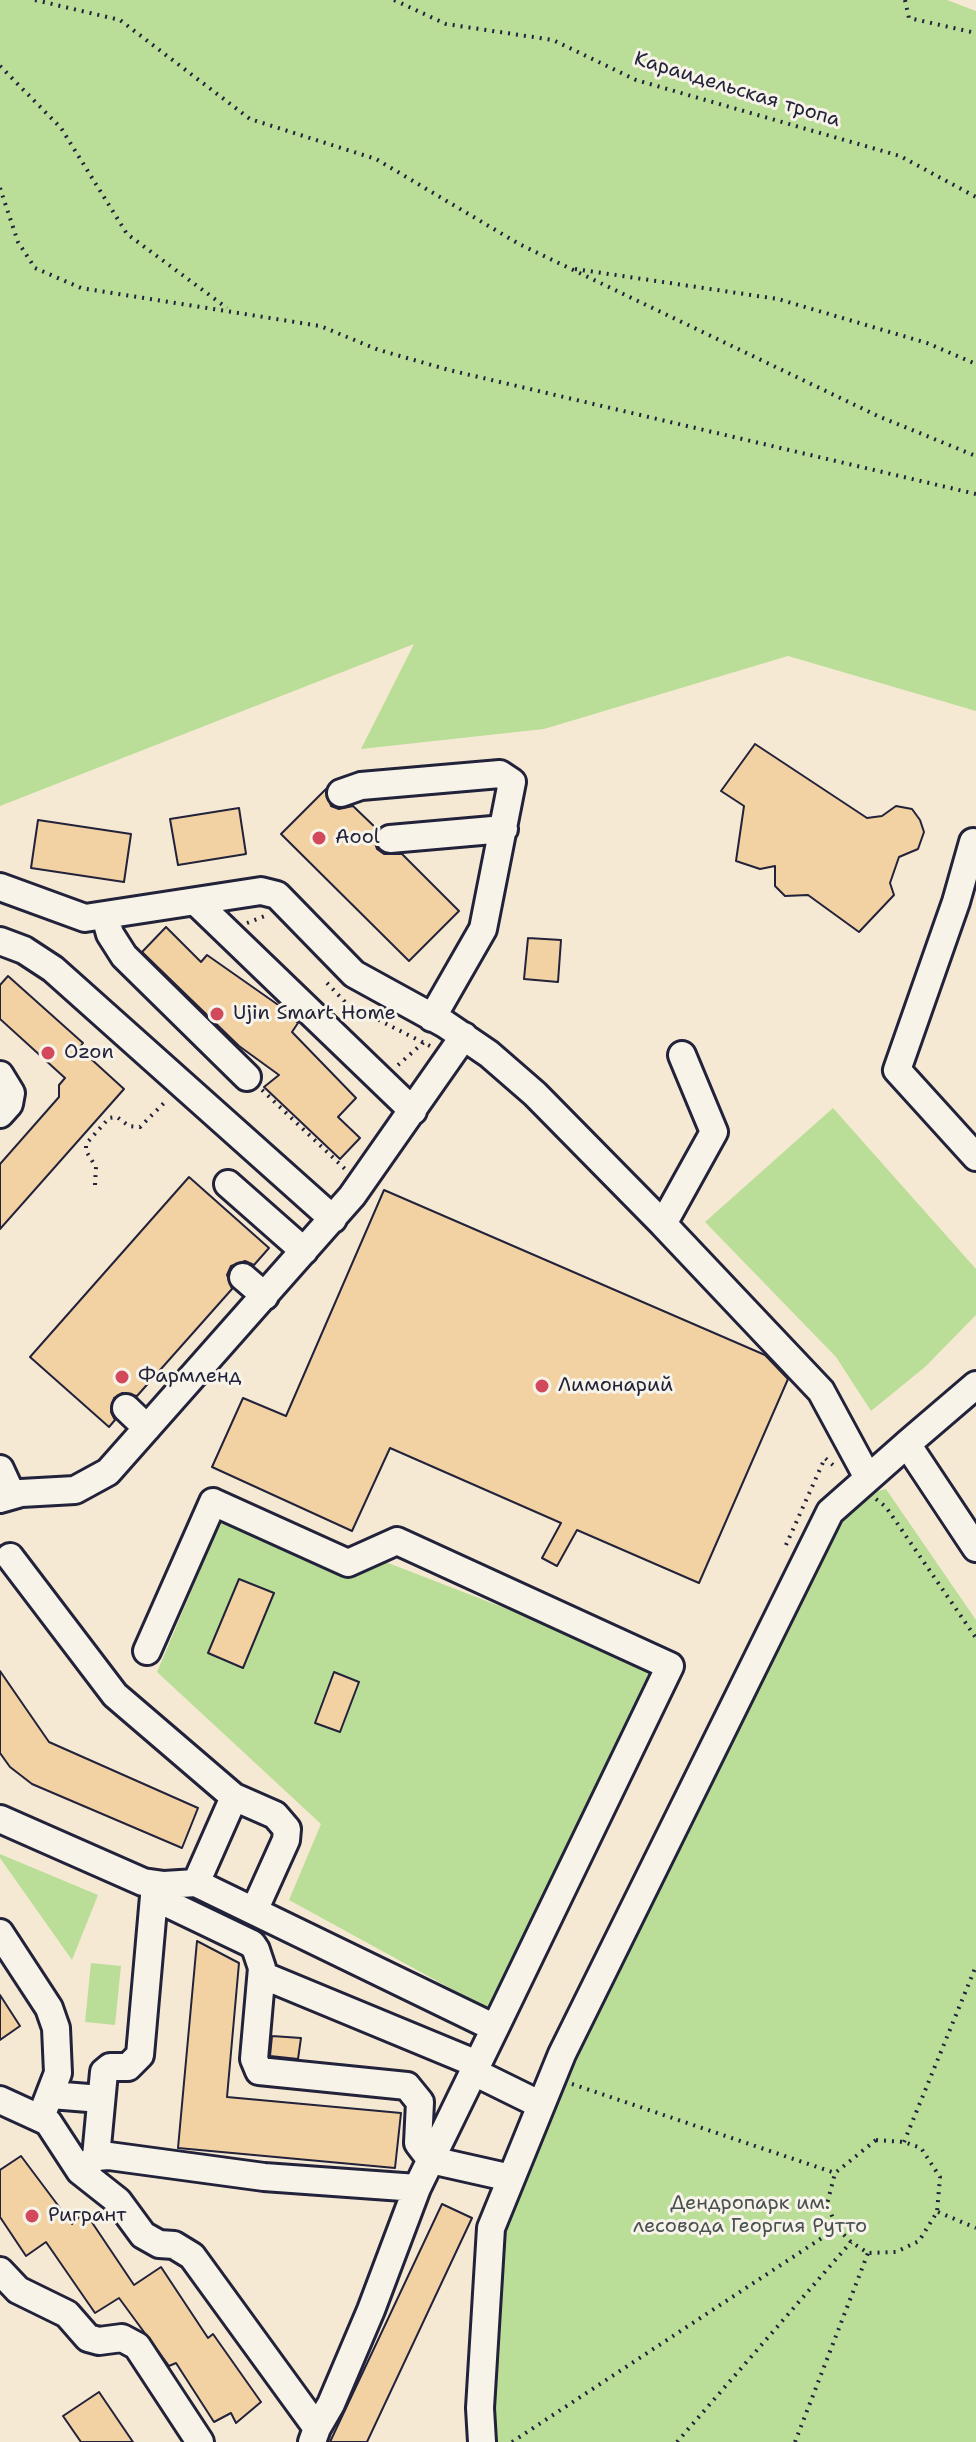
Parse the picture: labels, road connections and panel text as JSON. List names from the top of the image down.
{
  "streets": {
    "path": ["Караидельская тропа"]
  },
  "parks": ["Дендропарк им. лесовода Георгия Рутто"],
  "places": [
    "Aool",
    "Ujin Smart Home",
    "Ozon",
    "Фармленд",
    "Лимонарий",
    "Ригрант"
  ]
}
